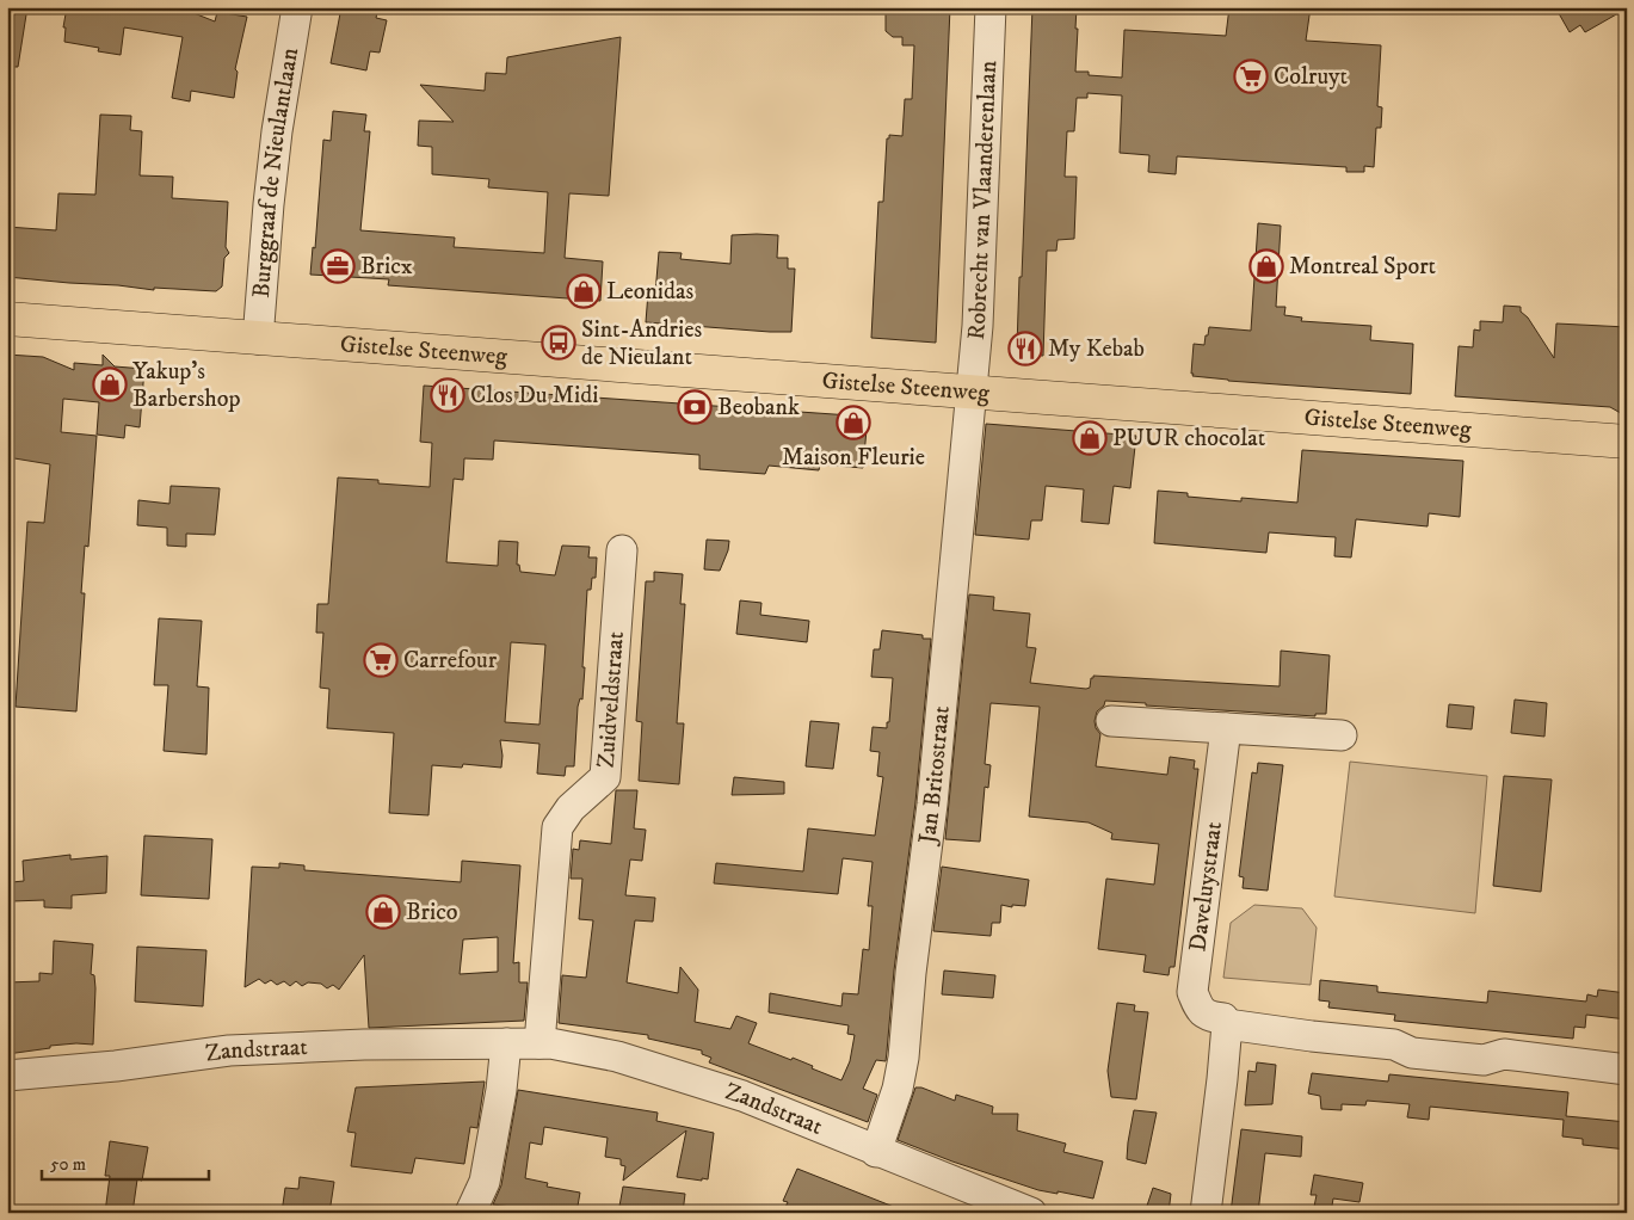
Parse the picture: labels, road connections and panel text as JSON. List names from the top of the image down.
{
  "streets": {
    "main road": ["Gistelse Steenweg"],
    "street": [
      "Burggraaf de Nieulantlaan",
      "Robrecht van Vlaanderenlaan",
      "Zuidveldstraat",
      "Jan Britostraat",
      "Daveluystraat",
      "Zandstraat"
    ]
  },
  "crossings": [
    ["Burggraaf de Nieulantlaan", "Gistelse Steenweg"],
    ["Robrecht van Vlaanderenlaan", "Gistelse Steenweg"],
    ["Robrecht van Vlaanderenlaan", "Jan Britostraat"],
    ["Gistelse Steenweg", "Jan Britostraat"],
    ["Zuidveldstraat", "Zandstraat"],
    ["Jan Britostraat", "Zandstraat"]
  ],
  "places": {
    "supermarket": ["Colruyt", "Carrefour"],
    "office": ["Bricx"],
    "shop": [
      "Montreal Sport",
      "Leonidas",
      "Yakup's Barbershop",
      "Maison Fleurie",
      "PUUR chocolat",
      "Brico"
    ],
    "bus stop": ["Sint-Andries de Nieulant"],
    "restaurant": ["My Kebab", "Clos Du Midi"],
    "bank": ["Beobank"]
  },
  "scale_bar": "50 m"
}
